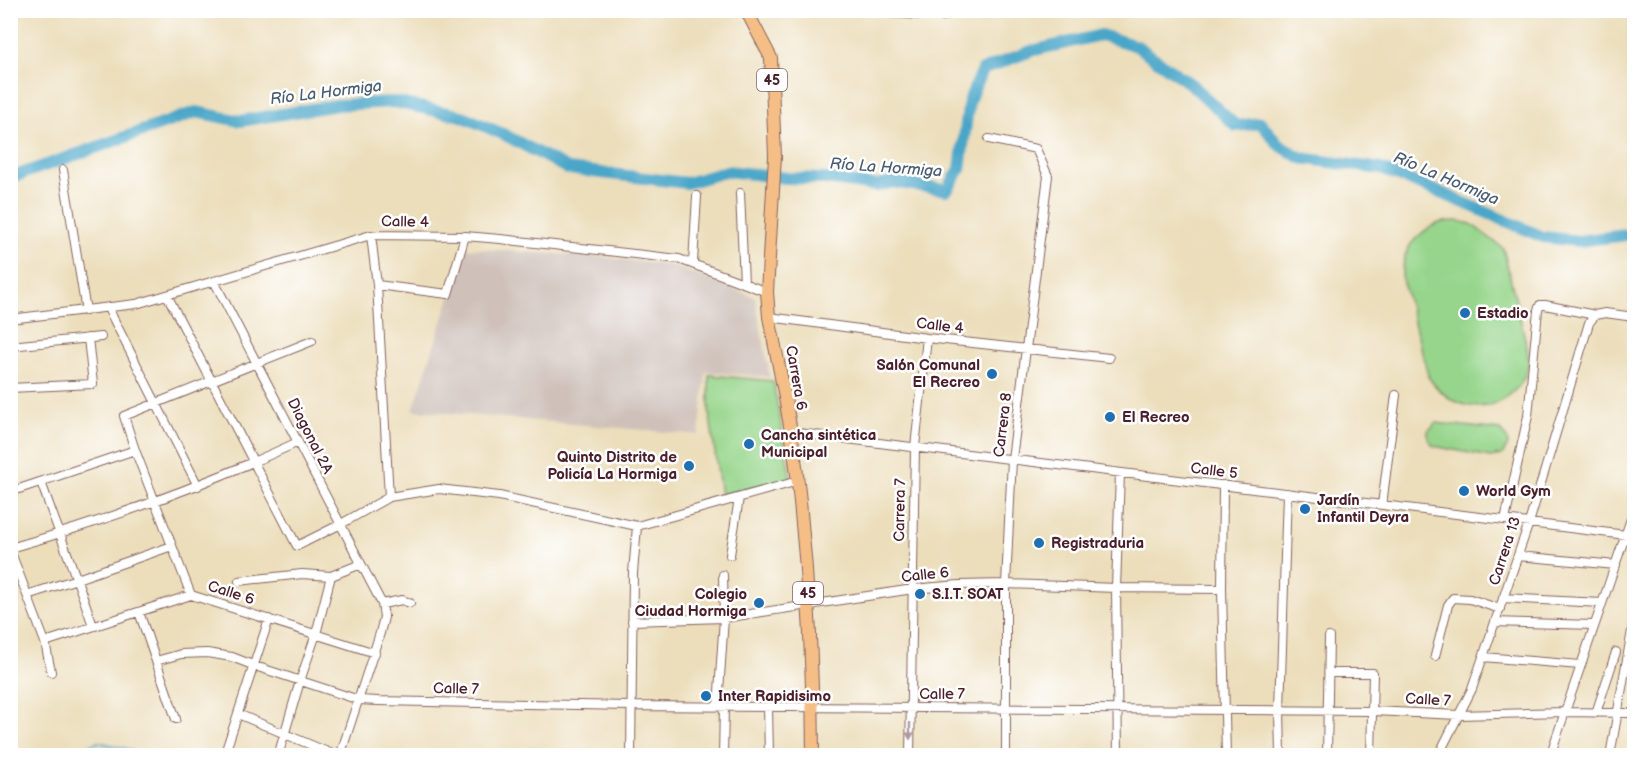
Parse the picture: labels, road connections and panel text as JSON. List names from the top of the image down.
{
  "streets": {
    "main road": ["45", "Carrera 6"],
    "street": [
      "Calle 4",
      "Carrera 8",
      "Diagonal 2A",
      "Calle 5",
      "Carrera 7",
      "Carrera 13",
      "Calle 6",
      "Calle 7"
    ]
  },
  "crossings": [
    ["Calle 4", "Carrera 6"],
    ["Calle 4", "Carrera 8"],
    ["Calle 4", "Diagonal 2A"],
    ["Calle 4", "Carrera 7"],
    ["Carrera 6", "Calle 5"],
    ["Carrera 6", "Calle 6"],
    ["Carrera 6", "Calle 7"],
    ["Carrera 8", "Calle 5"],
    ["Carrera 8", "Calle 6"],
    ["Carrera 8", "Calle 7"],
    ["Calle 5", "Carrera 7"],
    ["Calle 5", "Carrera 13"],
    ["Carrera 7", "Calle 6"],
    ["Carrera 7", "Calle 7"],
    ["Carrera 13", "Calle 7"]
  ],
  "water": ["Río La Hormiga"],
  "places": [
    "Estadio",
    "Salón Comunal El Recreo",
    "El Recreo",
    "Cancha sintética Municipal",
    "Quinto Distrito de Policía La Hormiga",
    "World Gym",
    "Jardín Infantil Deyra",
    "Registraduria",
    "S.I.T. SOAT",
    "Colegio Ciudad Hormiga",
    "Inter Rapidisimo"
  ]
}
